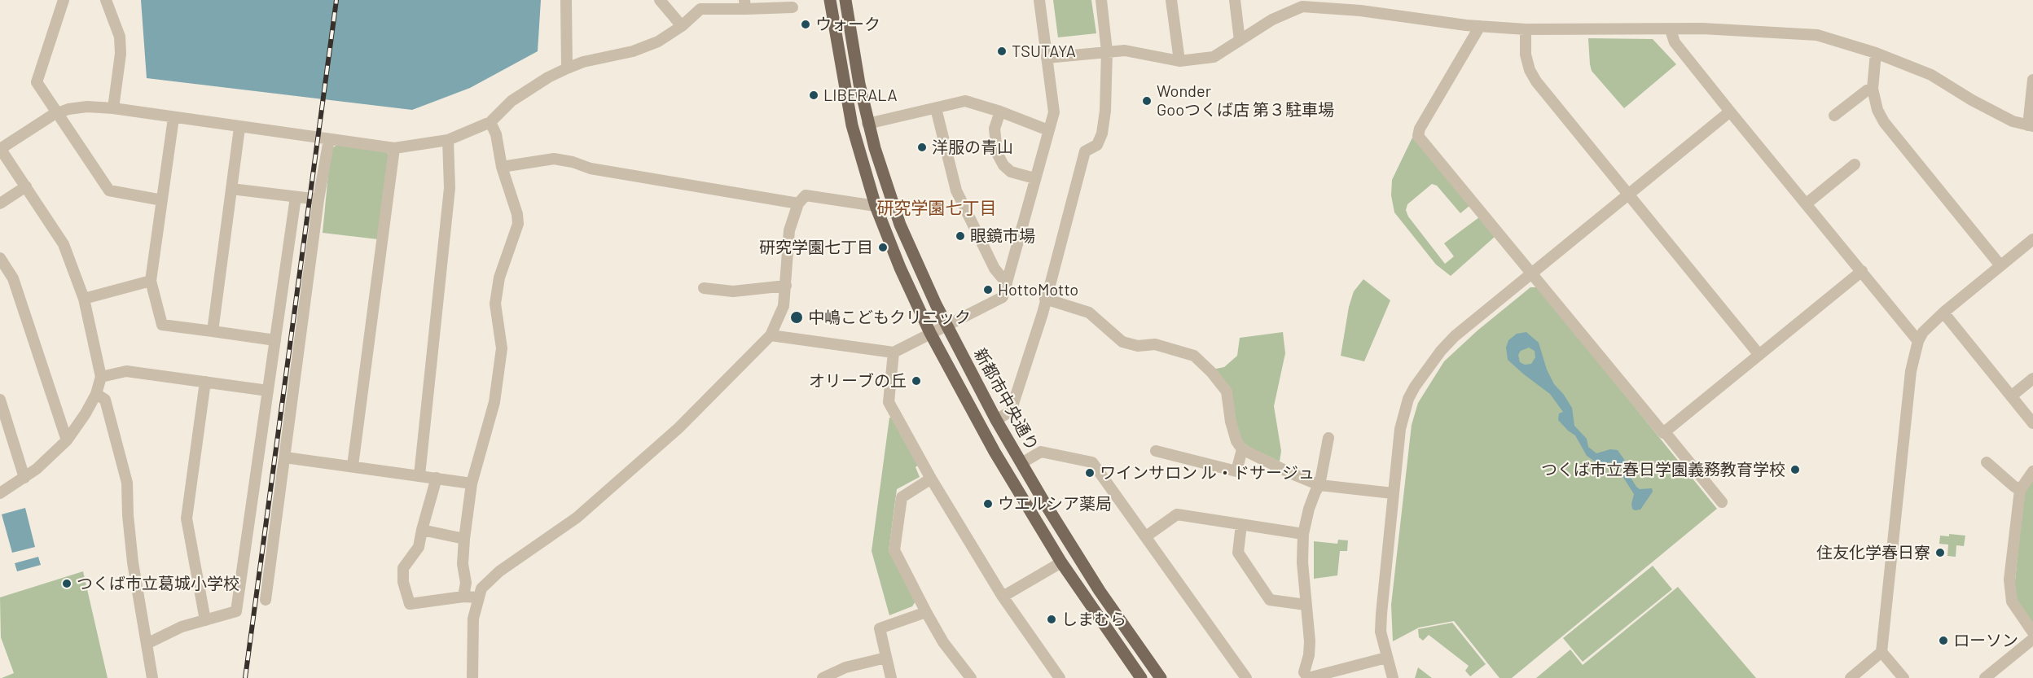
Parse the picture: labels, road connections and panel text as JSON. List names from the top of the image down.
{
  "streets": {
    "main road": ["新都市中央通り"]
  },
  "districts": ["研究学園七丁目"],
  "places": [
    "ウォーク",
    "TSUTAYA",
    "LIBERALA",
    "Wonder Gooつくば店 第３駐車場",
    "洋服の青山",
    "眼鏡市場",
    "研究学園七丁目",
    "HottoMotto",
    "中嶋こどもクリニック",
    "オリーブの丘",
    "つくば市立春日学園義務教育学校",
    "ワインサロン ル・ドサージュ",
    "ウエルシア薬局",
    "住友化学春日寮",
    "つくば市立葛城小学校",
    "しまむら",
    "ローソン"
  ]
}
